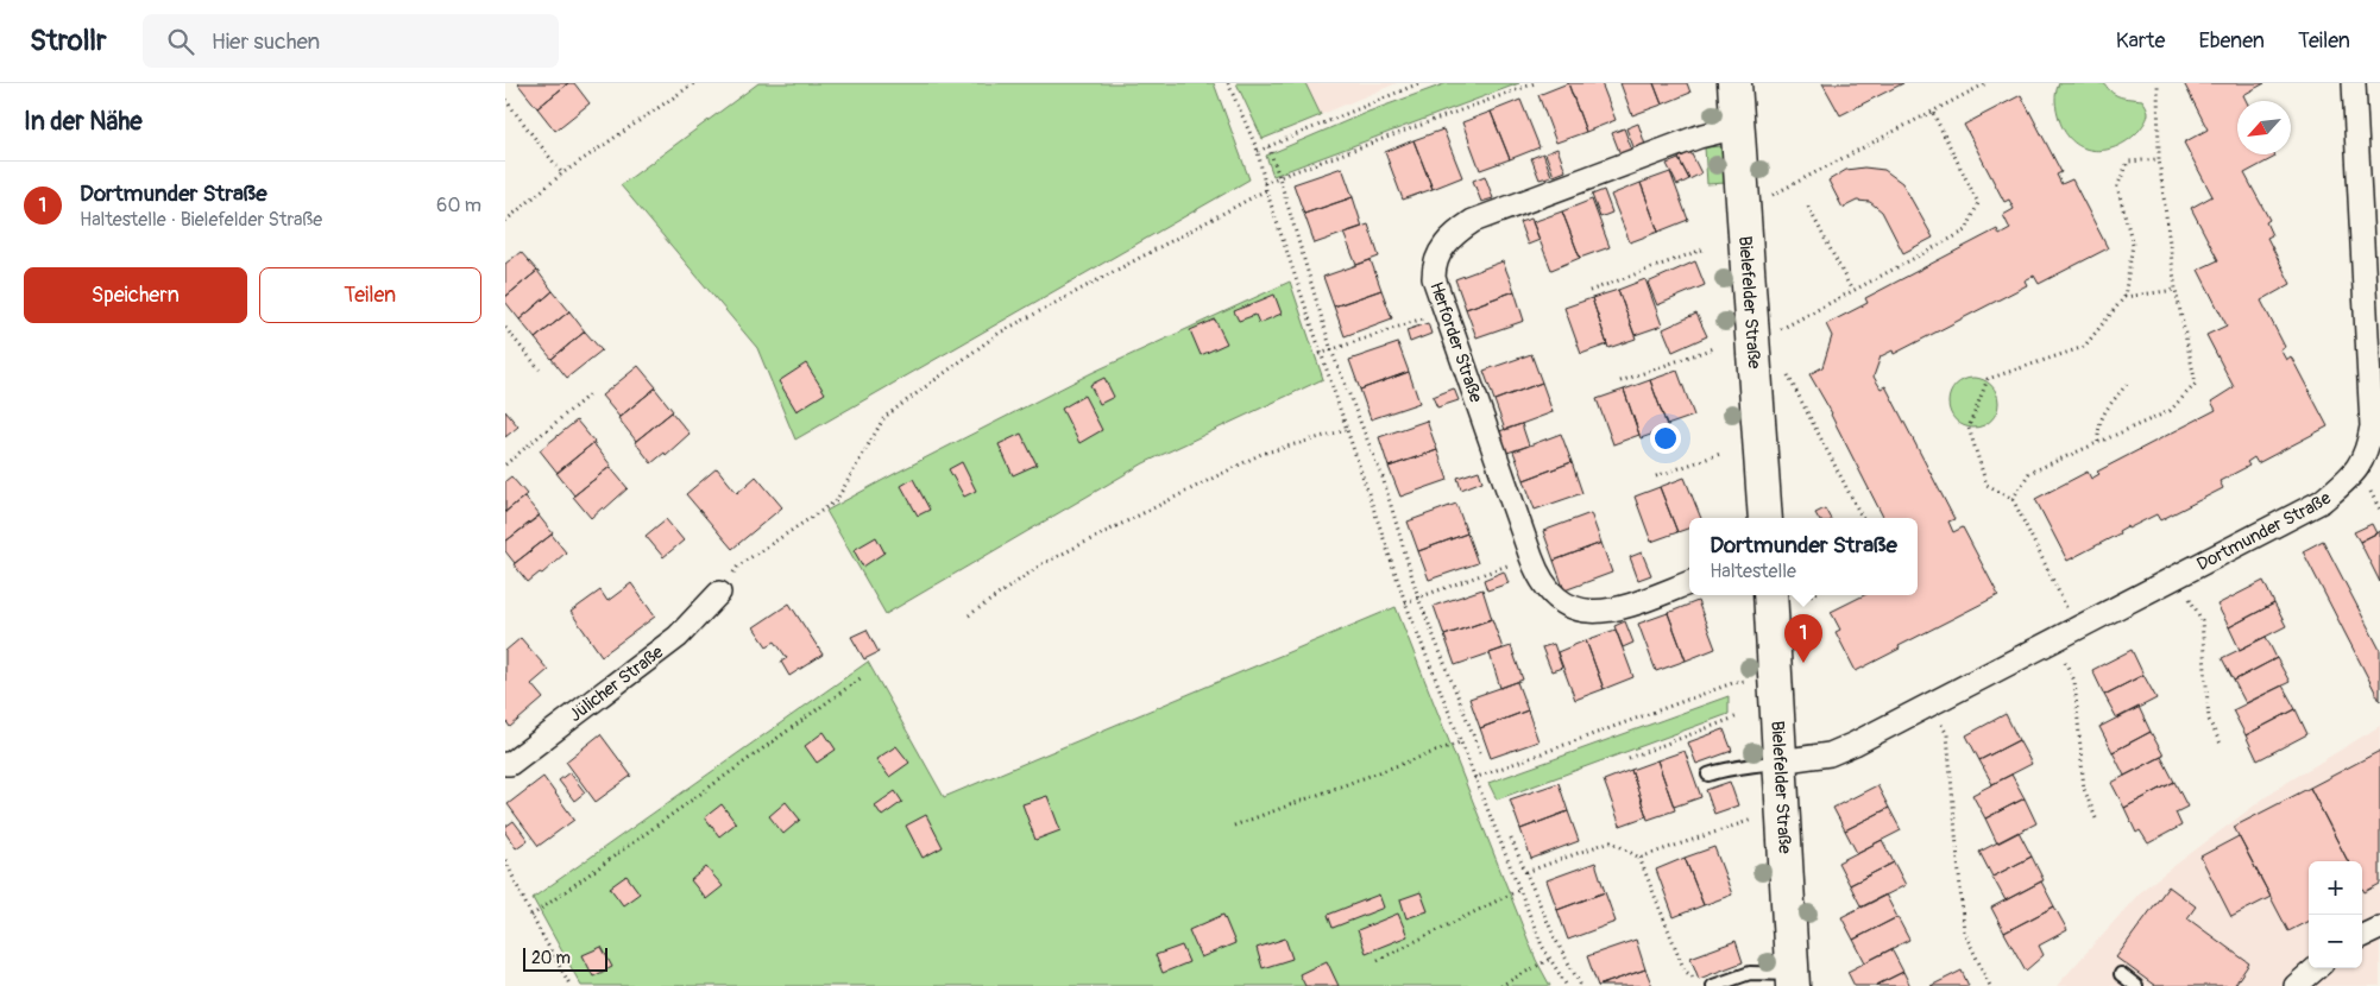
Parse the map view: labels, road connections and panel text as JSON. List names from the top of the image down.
{
  "streets": {
    "street": [
      "Bielefelder Straße",
      "Herforder Straße",
      "Dortmunder Straße",
      "Jülicher Straße"
    ]
  },
  "crossings": [
    ["Bielefelder Straße", "Herforder Straße"],
    ["Bielefelder Straße", "Dortmunder Straße"]
  ],
  "scale_bar": "20 m",
  "north": "bottom left",
  "page": {
    "header": "Strollr",
    "search": "Hier suchen",
    "nav": ["Karte", "Ebenen", "Teilen"],
    "heading": "In der Nähe",
    "list": [
      {
        "mark": "1",
        "name": "Dortmunder Straße",
        "note": "Haltestelle · Bielefelder Straße",
        "value": "60 m"
      }
    ],
    "buttons": ["Speichern", "Teilen"],
    "popup": ["Dortmunder Straße", "Haltestelle"],
    "pins": "1",
    "map_buttons": ["+", "−"],
    "scale": "20 m"
  }
}
